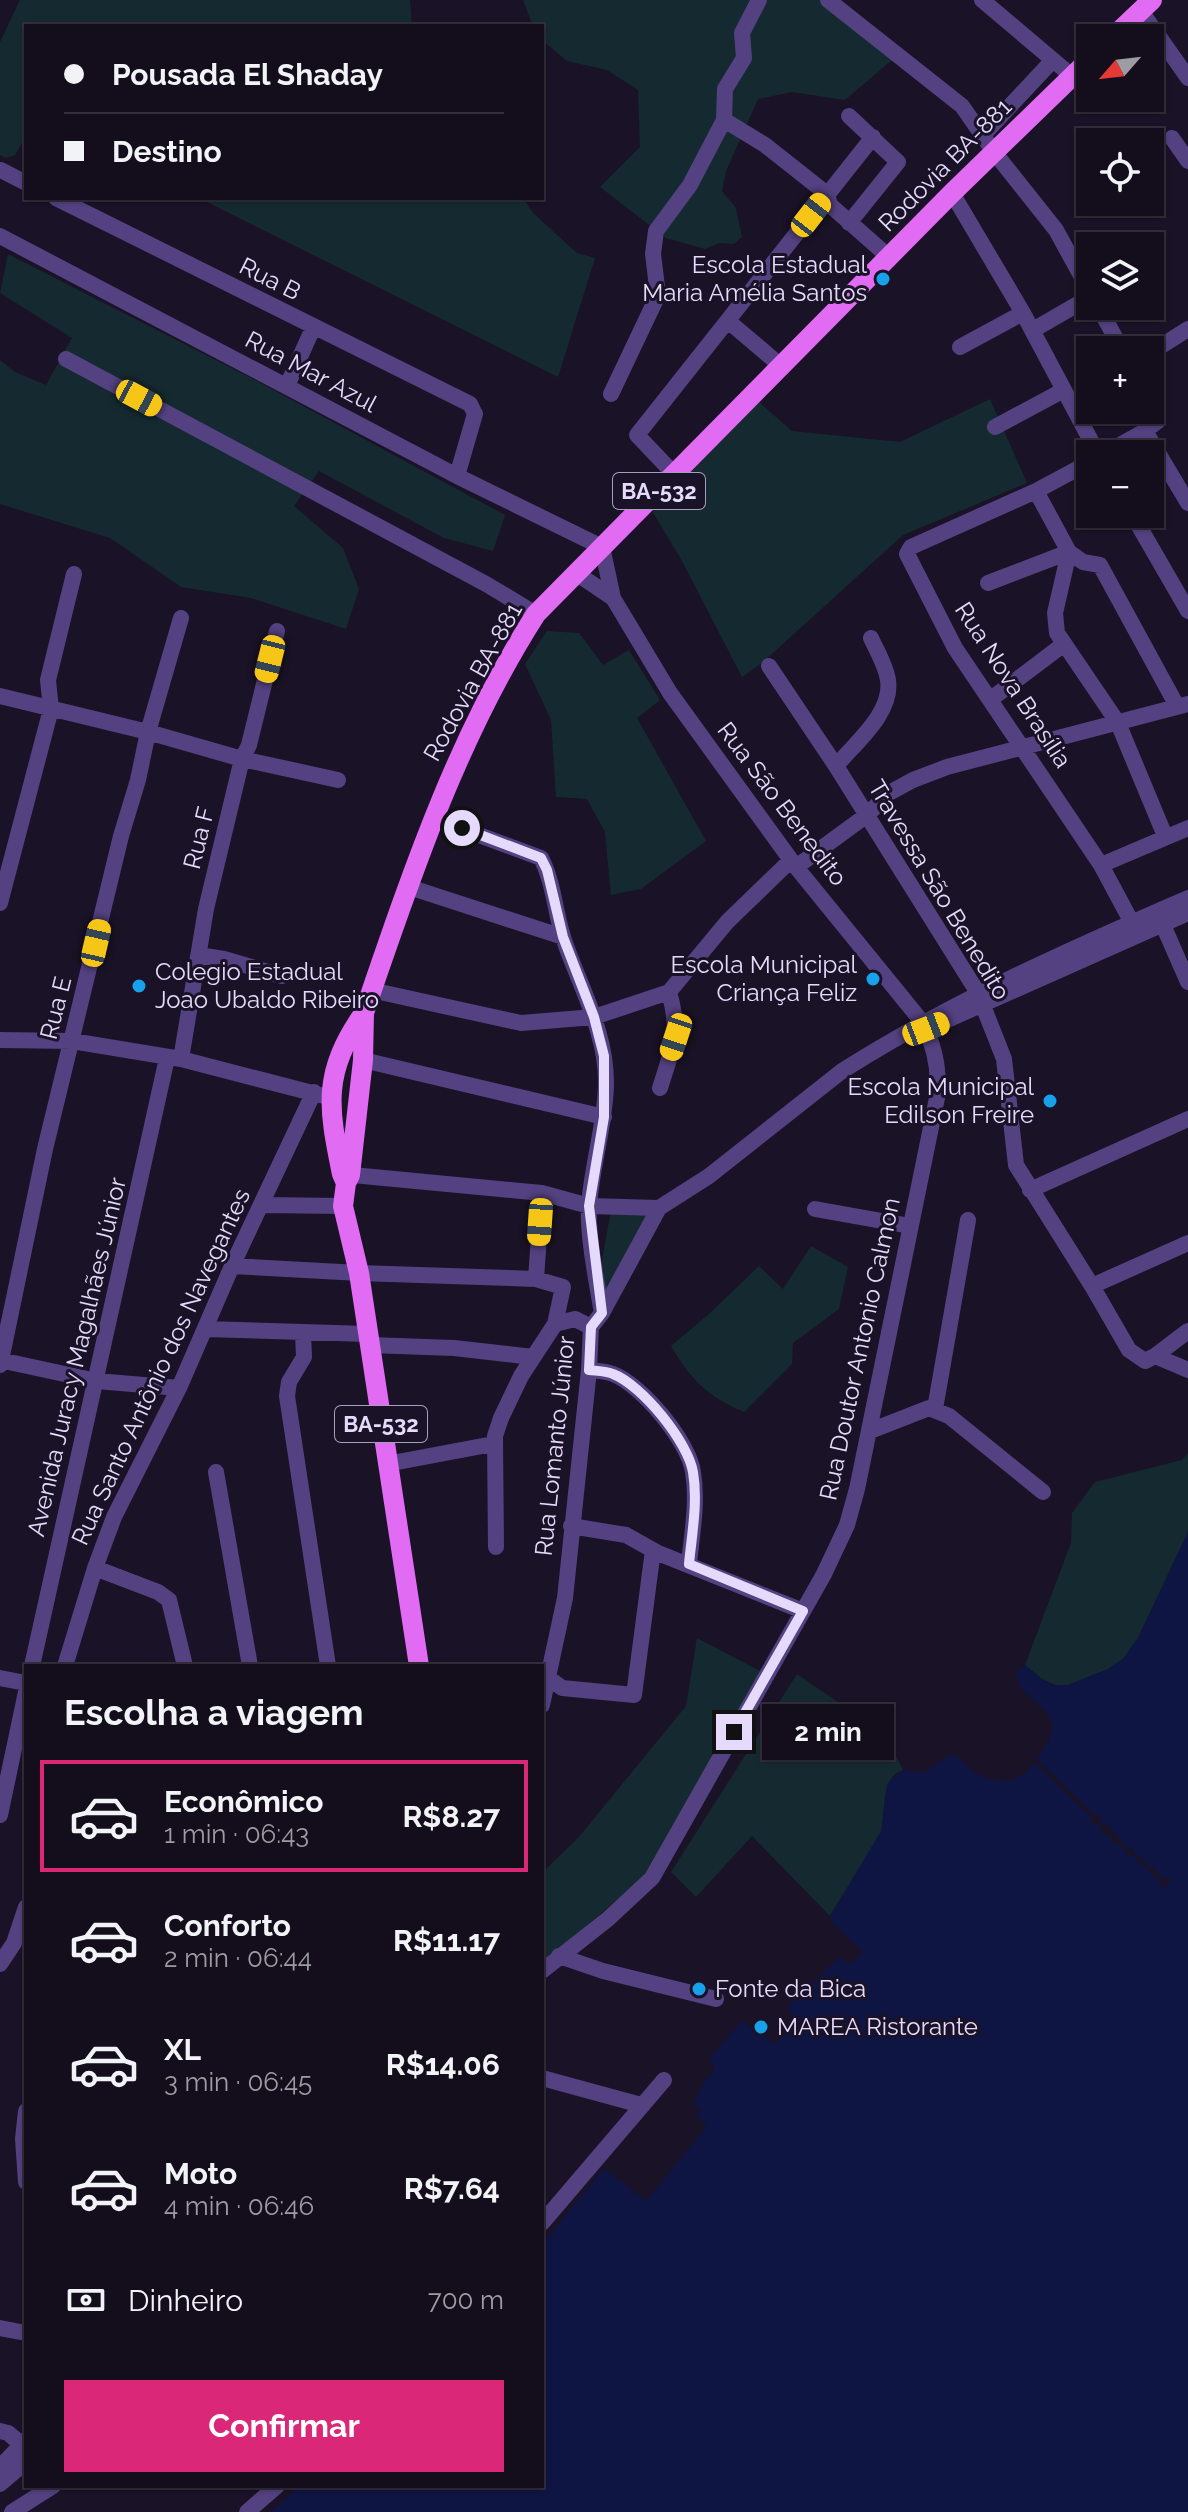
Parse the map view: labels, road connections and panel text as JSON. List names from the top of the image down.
{
  "streets": {
    "main road": ["Rodovia BA-881", "BA-532"],
    "street": [
      "Rua B",
      "Rua Mar Azul",
      "Rua Nova Brasília",
      "Rua São Benedito",
      "Rua F",
      "Travessa São Benedito",
      "Rua E",
      "Rua Doutor Antonio Calmon",
      "Avenida Juracy Magalhães Júnior",
      "Rua Santo Antônio dos Navegantes",
      "Rua Lomanto Júnior"
    ]
  },
  "crossings": [
    ["Rodovia BA-881", "Rua Mar Azul"],
    ["Rodovia BA-881", "BA-532"],
    ["Rodovia BA-881", "Rua São Benedito"],
    ["Rua B", "Rua Mar Azul"],
    ["Rua Mar Azul", "Rua São Benedito"],
    ["BA-532", "Rua Santo Antônio dos Navegantes"],
    ["Rua São Benedito", "Rua Doutor Antonio Calmon"],
    ["Rua F", "Avenida Juracy Magalhães Júnior"]
  ],
  "places": [
    "Escola Estadual Maria Amélia Santos",
    "Escola Municipal Criança Feliz",
    "Colegio Estadual Joao Ubaldo Ribeiro",
    "Escola Municipal Edilson Freire",
    "Fonte da Bica",
    "MAREA Ristorante"
  ],
  "north": "bottom left",
  "page": {
    "map_buttons": ["+", "−"],
    "banner": ["Pousada El Shaday", "Destino"],
    "heading": "Escolha a viagem",
    "bubble": "2 min",
    "list": [
      {
        "name": "Econômico",
        "note": "1 min · 06:43",
        "value": "R$8.27"
      },
      {
        "name": "Conforto",
        "note": "2 min · 06:44",
        "value": "R$11.17"
      },
      {
        "name": "XL",
        "note": "3 min · 06:45",
        "value": "R$14.06"
      },
      {
        "name": "Moto",
        "note": "4 min · 06:46",
        "value": "R$7.64"
      }
    ],
    "pay": ["Dinheiro", "700 m"],
    "buttons": "Confirmar"
  }
}
